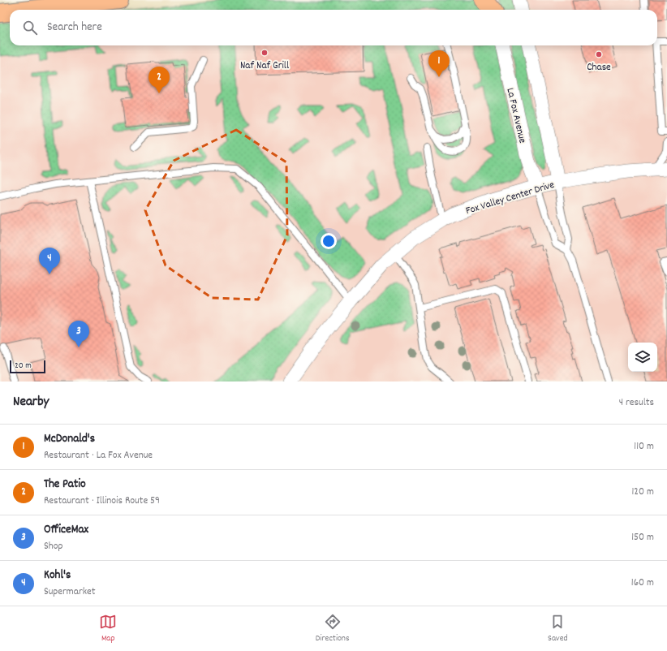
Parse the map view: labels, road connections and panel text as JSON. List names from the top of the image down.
{
  "streets": {
    "street": ["La Fox Avenue", "Fox Valley Center Drive"]
  },
  "crossings": [
    ["La Fox Avenue", "Fox Valley Center Drive"]
  ],
  "places": ["Naf Naf Grill", "Chase"],
  "scale_bar": "20 m",
  "page": {
    "search": "Search here",
    "pins": [
      "1",
      "2",
      "4",
      "3"
    ],
    "scale": "20 m",
    "heading": ["Nearby", "4 results"],
    "list": [
      {
        "mark": "1",
        "name": "McDonald's",
        "note": "Restaurant · La Fox Avenue",
        "value": "110 m"
      },
      {
        "mark": "2",
        "name": "The Patio",
        "note": "Restaurant · Illinois Route 59",
        "value": "120 m"
      },
      {
        "mark": "3",
        "name": "OfficeMax",
        "note": "Shop",
        "value": "150 m"
      },
      {
        "mark": "4",
        "name": "Kohl's",
        "note": "Supermarket",
        "value": "160 m"
      }
    ],
    "nav": ["Map", "Directions", "Saved"]
  }
}
